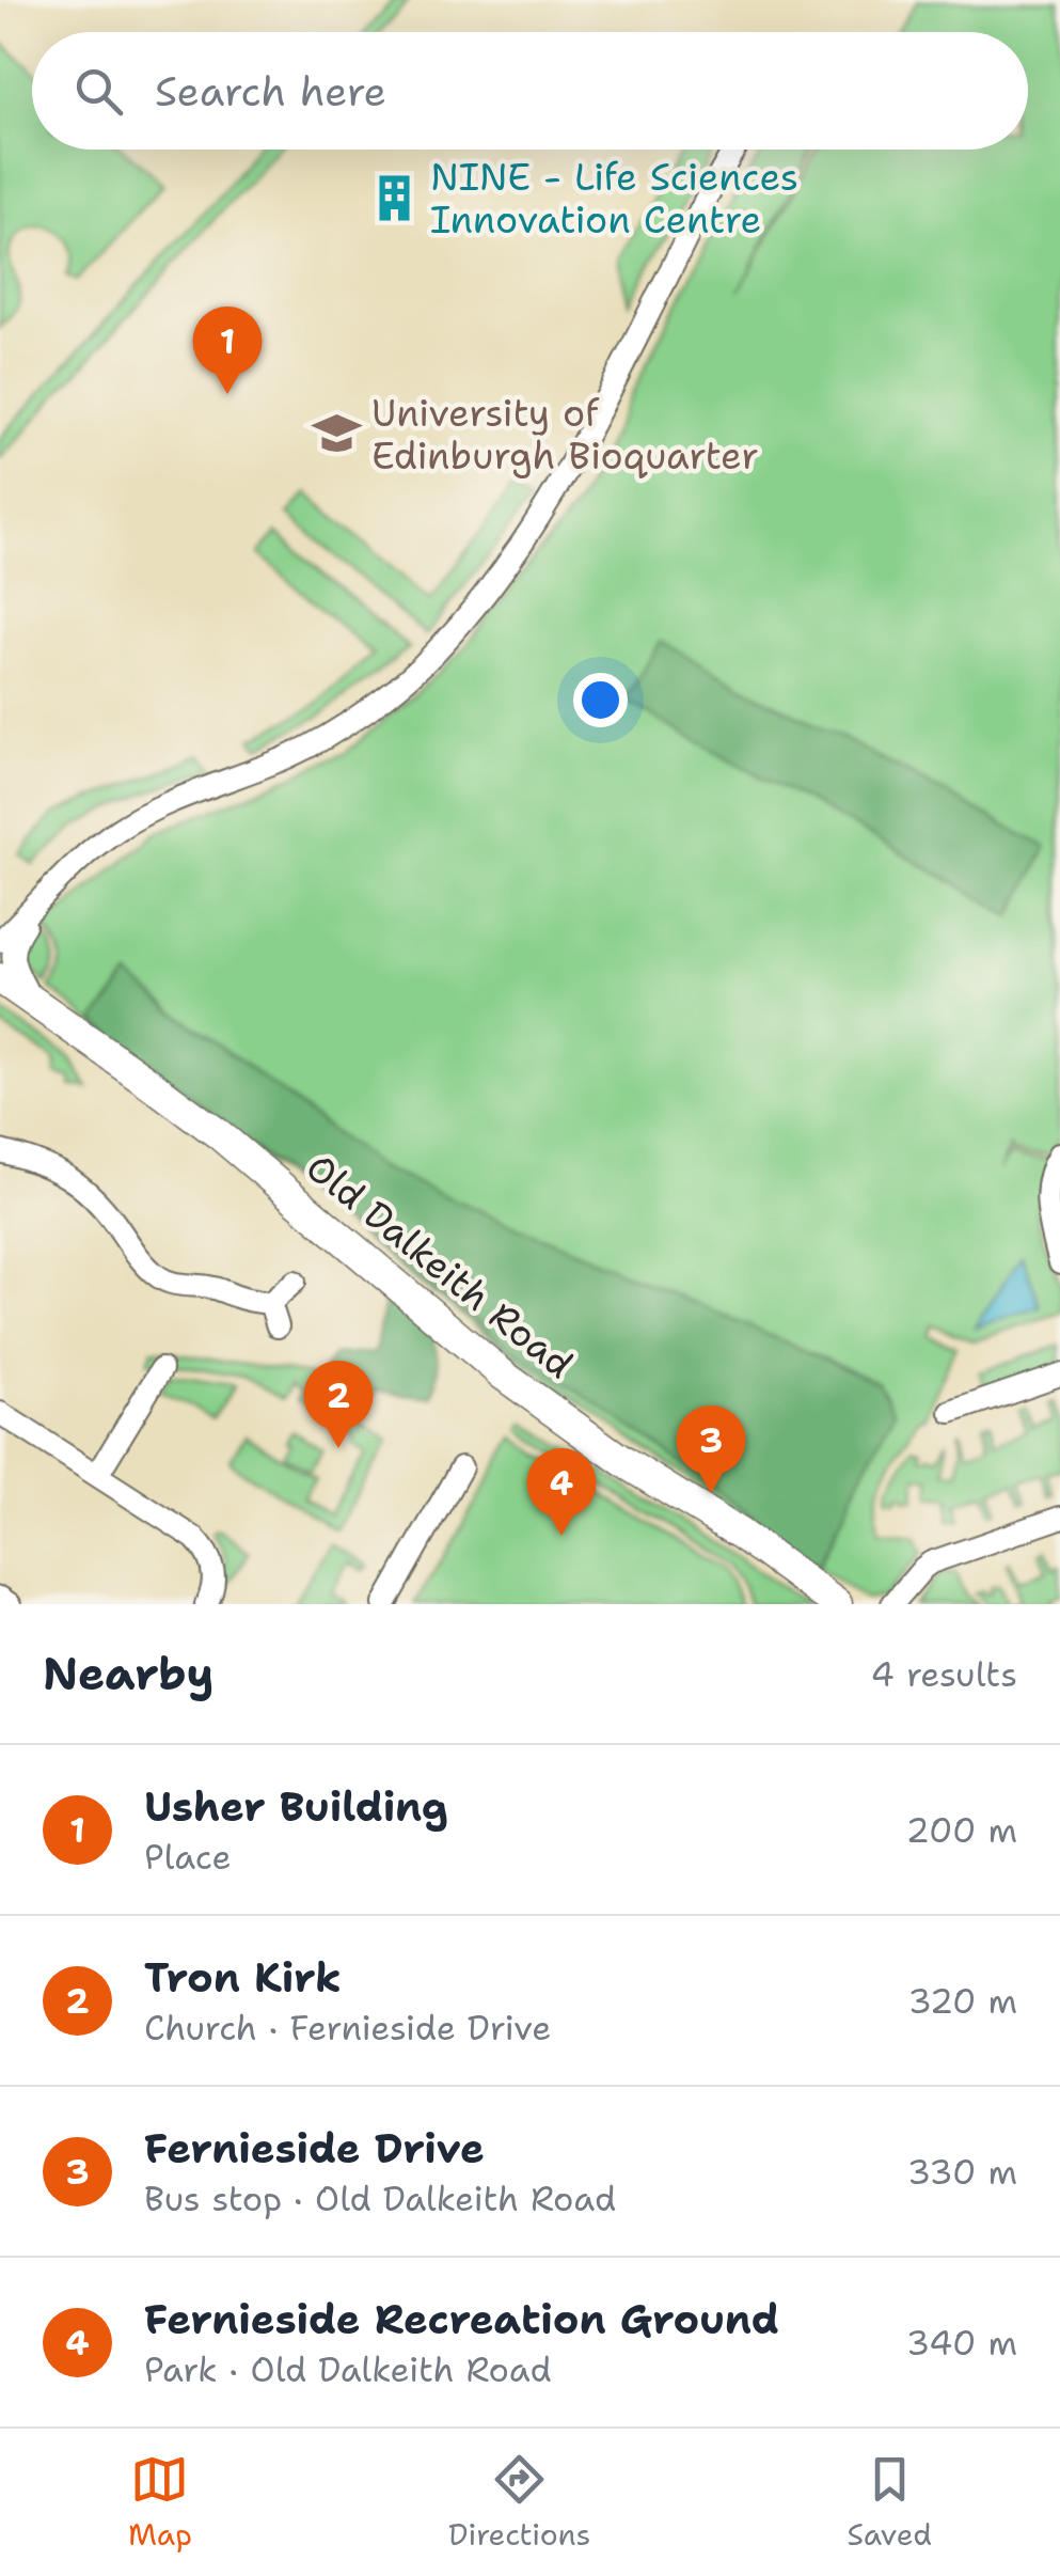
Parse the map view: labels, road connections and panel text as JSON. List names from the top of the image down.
{
  "streets": {
    "main road": ["Old Dalkeith Road"]
  },
  "places": {
    "building": ["NINE - Life Sciences Innovation Centre"],
    "school or university": ["University of Edinburgh Bioquarter"]
  },
  "page": {
    "search": "Search here",
    "pins": [
      "1",
      "2",
      "3",
      "4"
    ],
    "heading": ["Nearby", "4 results"],
    "list": [
      {
        "mark": "1",
        "name": "Usher Building",
        "note": "Place",
        "value": "200 m"
      },
      {
        "mark": "2",
        "name": "Tron Kirk",
        "note": "Church · Fernieside Drive",
        "value": "320 m"
      },
      {
        "mark": "3",
        "name": "Fernieside Drive",
        "note": "Bus stop · Old Dalkeith Road",
        "value": "330 m"
      },
      {
        "mark": "4",
        "name": "Fernieside Recreation Ground",
        "note": "Park · Old Dalkeith Road",
        "value": "340 m"
      }
    ],
    "nav": ["Map", "Directions", "Saved"]
  }
}
